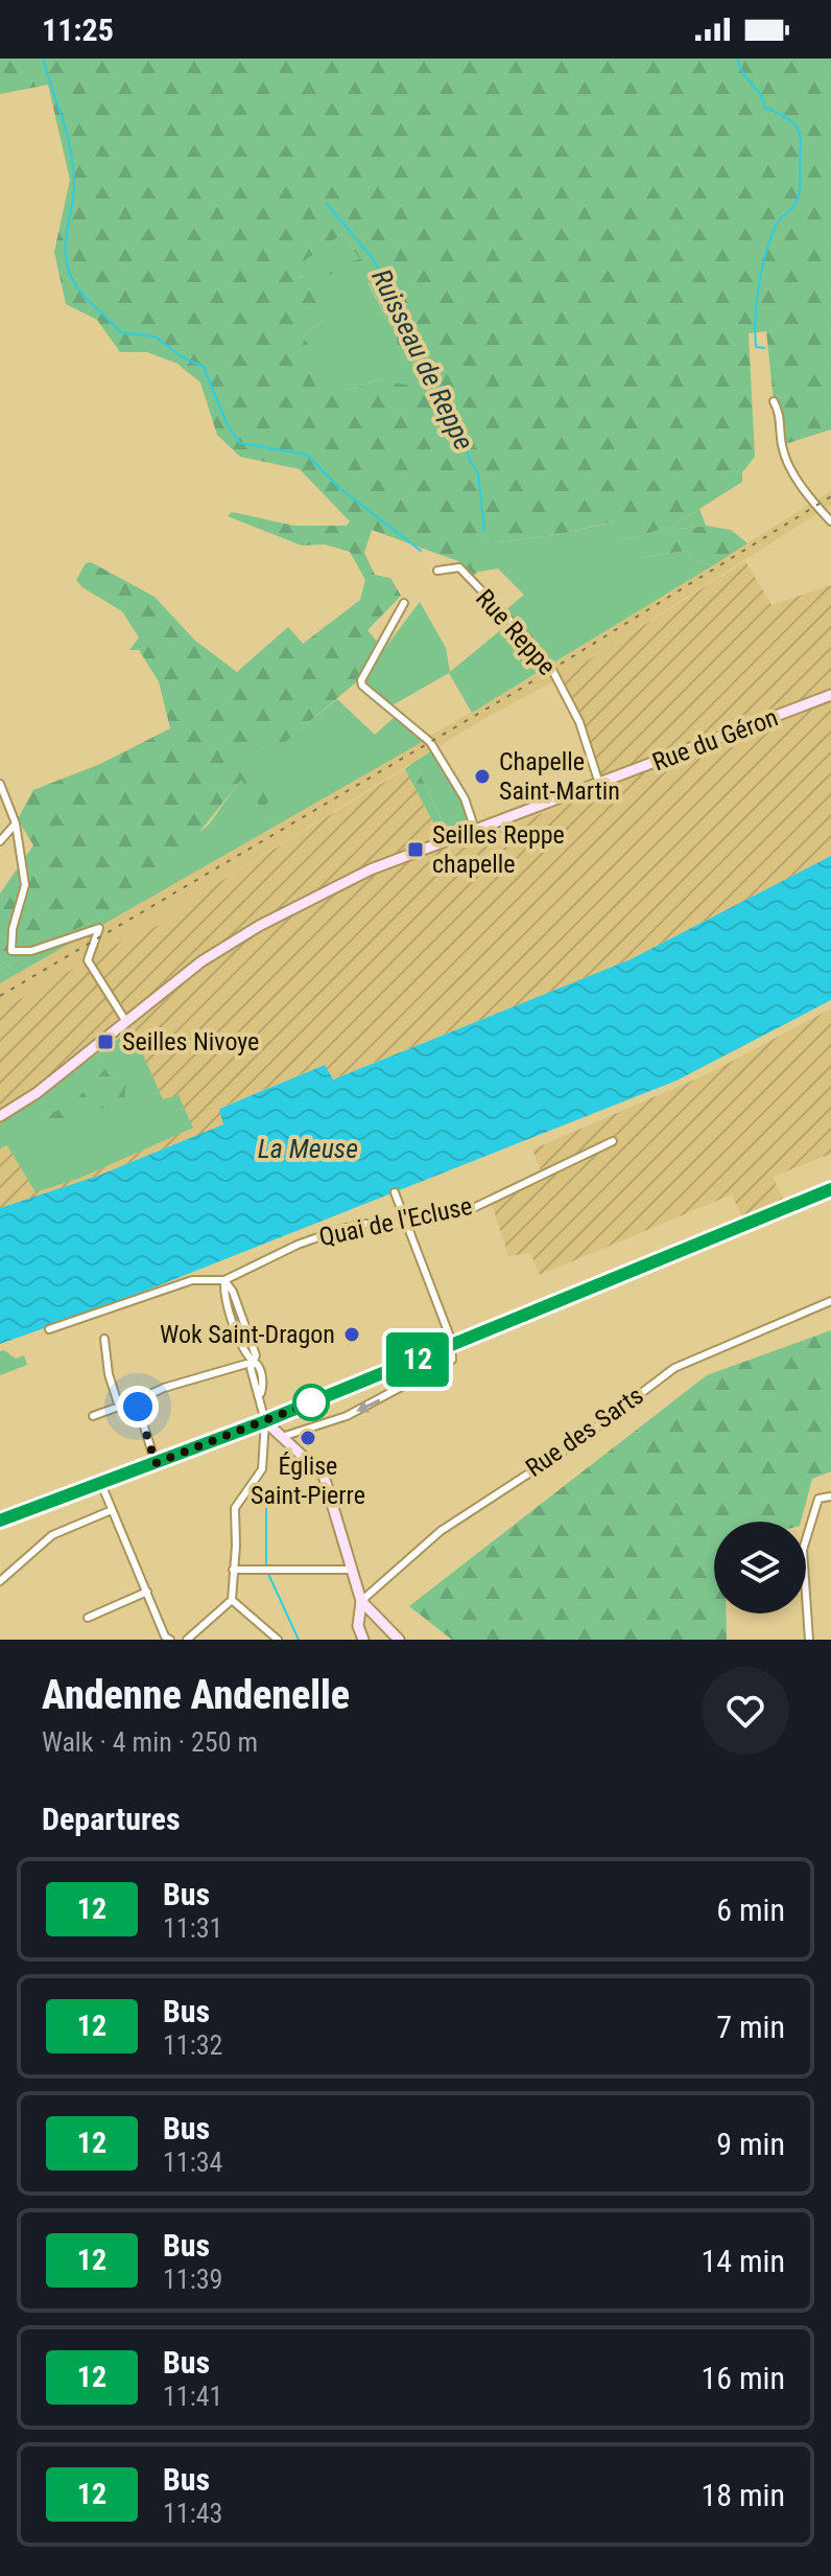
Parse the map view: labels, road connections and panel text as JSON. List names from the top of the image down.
{
  "streets": {
    "main road": ["Rue du Géron"],
    "street": ["Rue Reppe", "Quai de l'Ecluse", "Rue des Sarts"]
  },
  "crossings": [
    ["Rue Reppe", "Rue du Géron"]
  ],
  "water": ["Ruisseau de Reppe", "La Meuse"],
  "places": {
    "other": ["Chapelle Saint-Martin", "Wok Saint-Dragon", "Église Saint-Pierre"],
    "transit": ["Seilles Reppe chapelle", "Seilles Nivoye"]
  },
  "lines": ["bus line 12"],
  "page": {
    "status": "11:25",
    "on_map": "12",
    "heading": [
      ["Andenne Andenelle", "Walk · 4 min · 250 m"],
      "Departures"
    ],
    "list": [
      {
        "mark": "12",
        "name": "Bus",
        "note": "11:31",
        "value": "6 min"
      },
      {
        "mark": "12",
        "name": "Bus",
        "note": "11:32",
        "value": "7 min"
      },
      {
        "mark": "12",
        "name": "Bus",
        "note": "11:34",
        "value": "9 min"
      },
      {
        "mark": "12",
        "name": "Bus",
        "note": "11:39",
        "value": "14 min"
      },
      {
        "mark": "12",
        "name": "Bus",
        "note": "11:41",
        "value": "16 min"
      },
      {
        "mark": "12",
        "name": "Bus",
        "note": "11:43",
        "value": "18 min"
      }
    ]
  }
}
